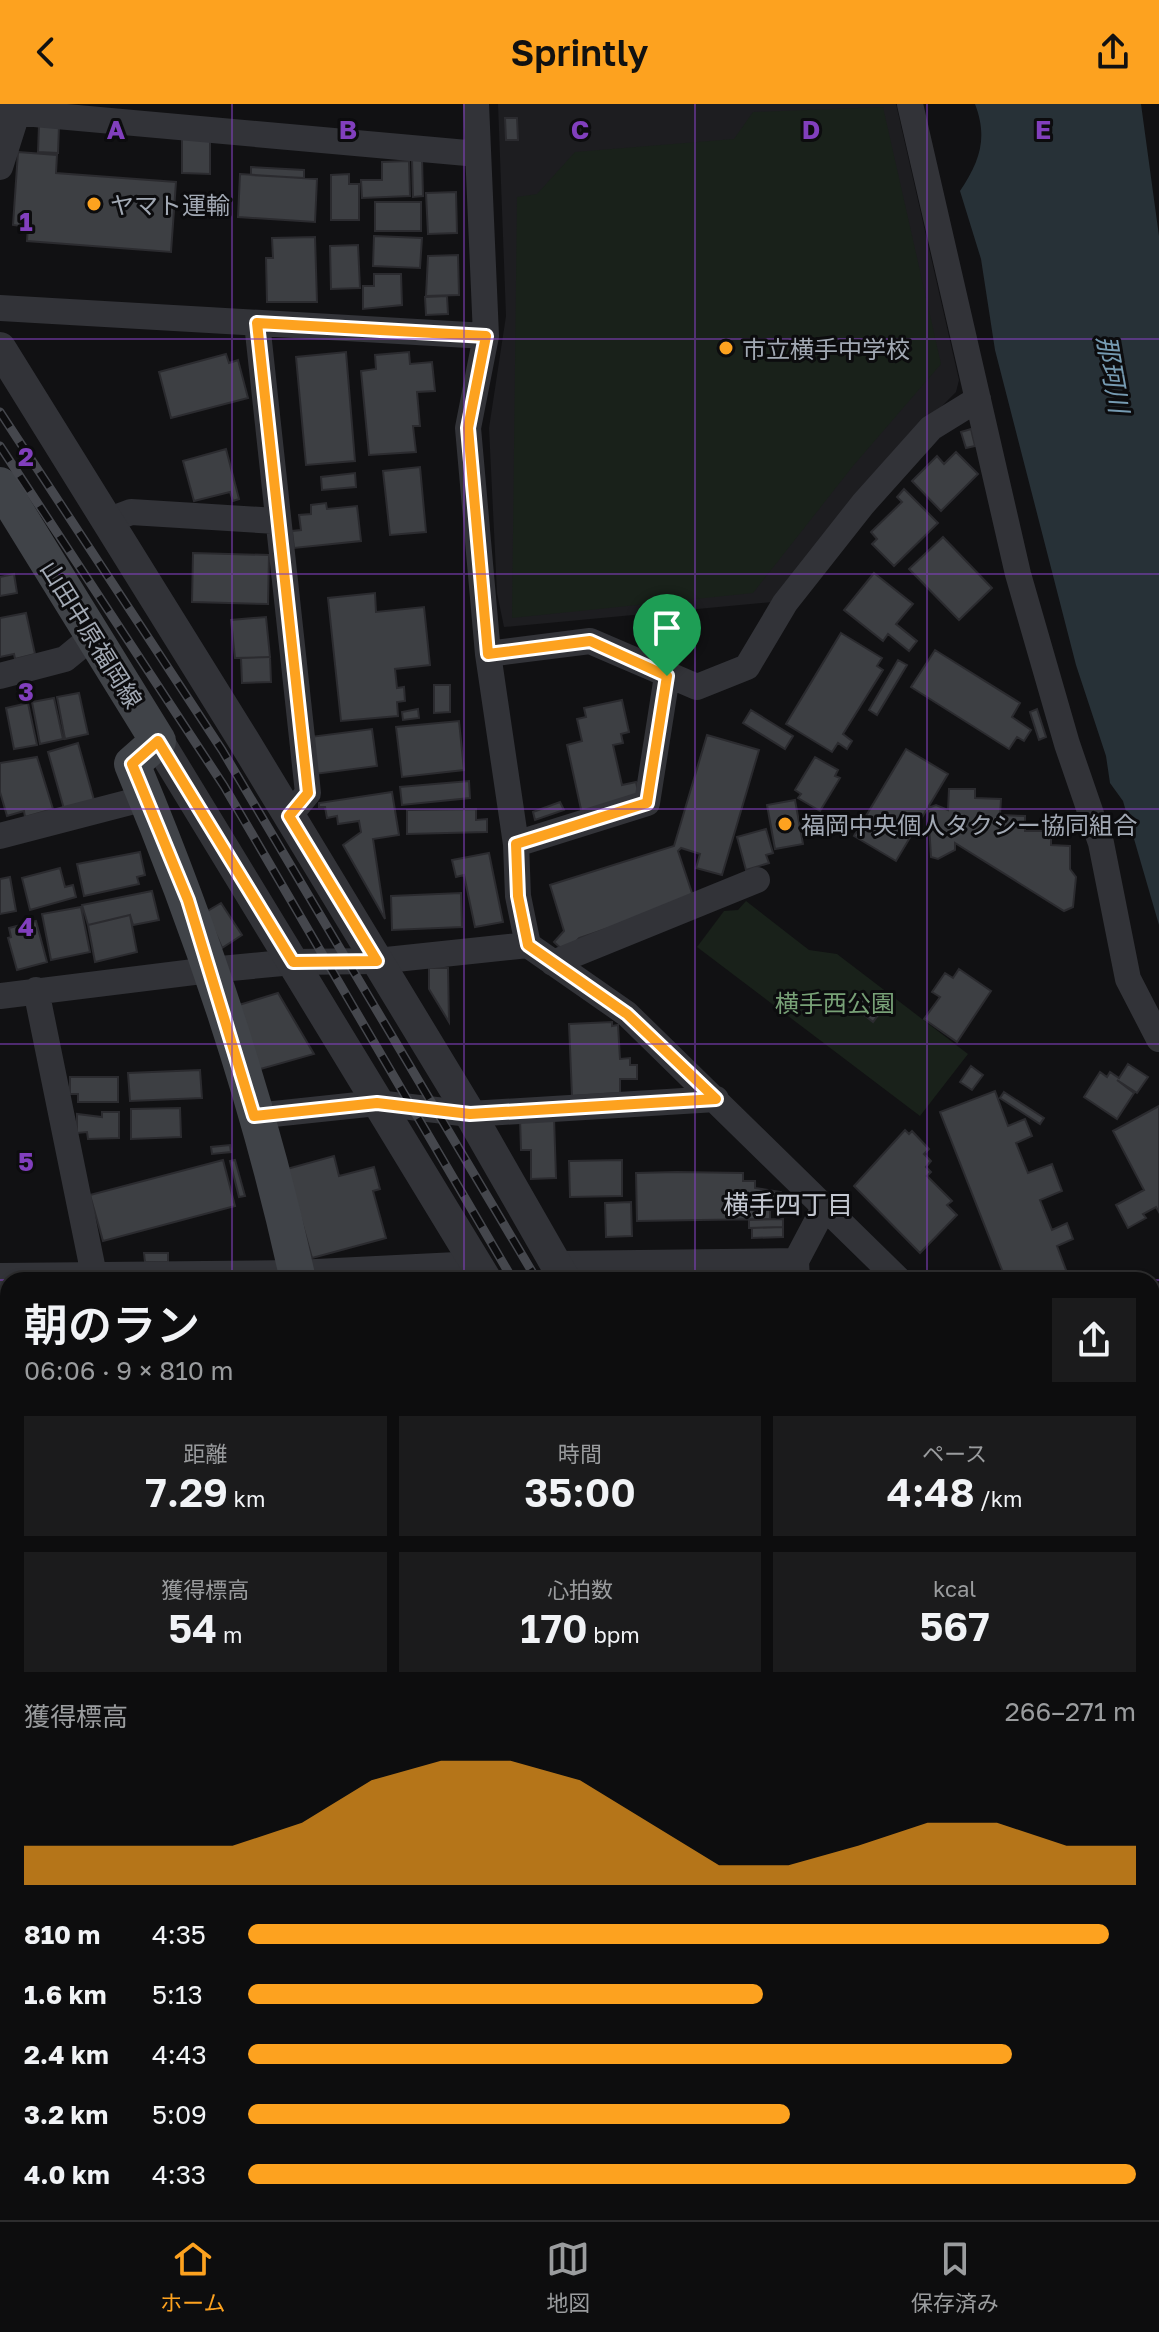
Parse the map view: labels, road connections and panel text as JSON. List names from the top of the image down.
{
  "streets": {
    "main road": ["山田中原福岡線"]
  },
  "districts": ["横手四丁目"],
  "water": ["那珂川"],
  "parks": ["横手西公園"],
  "places": ["ヤマト運輸", "市立横手中学校", "福岡中央個人タクシー協同組合"],
  "page": {
    "header": "Sprintly",
    "heading": ["朝のラン", "06:06 · 9 × 810 m"],
    "stats": [
      ["距離", "7.29 km"],
      ["時間", "35:00"],
      ["ペース", "4:48 /km"],
      ["獲得標高", "54 m"],
      ["心拍数", "170 bpm"],
      ["kcal", "567"]
    ],
    "chart": ["獲得標高", "266–271 m"],
    "list": [
      {
        "name": "810 m",
        "note": "4:35"
      },
      {
        "name": "1.6 km",
        "note": "5:13"
      },
      {
        "name": "2.4 km",
        "note": "4:43"
      },
      {
        "name": "3.2 km",
        "note": "5:09"
      },
      {
        "name": "4.0 km",
        "note": "4:33"
      }
    ],
    "tabs": ["ホーム", "地図", "保存済み"]
  },
  "grid": {
    "columns": [
      "A",
      "B",
      "C",
      "D",
      "E"
    ],
    "rows": [
      "1",
      "2",
      "3",
      "4",
      "5"
    ]
  }
}
